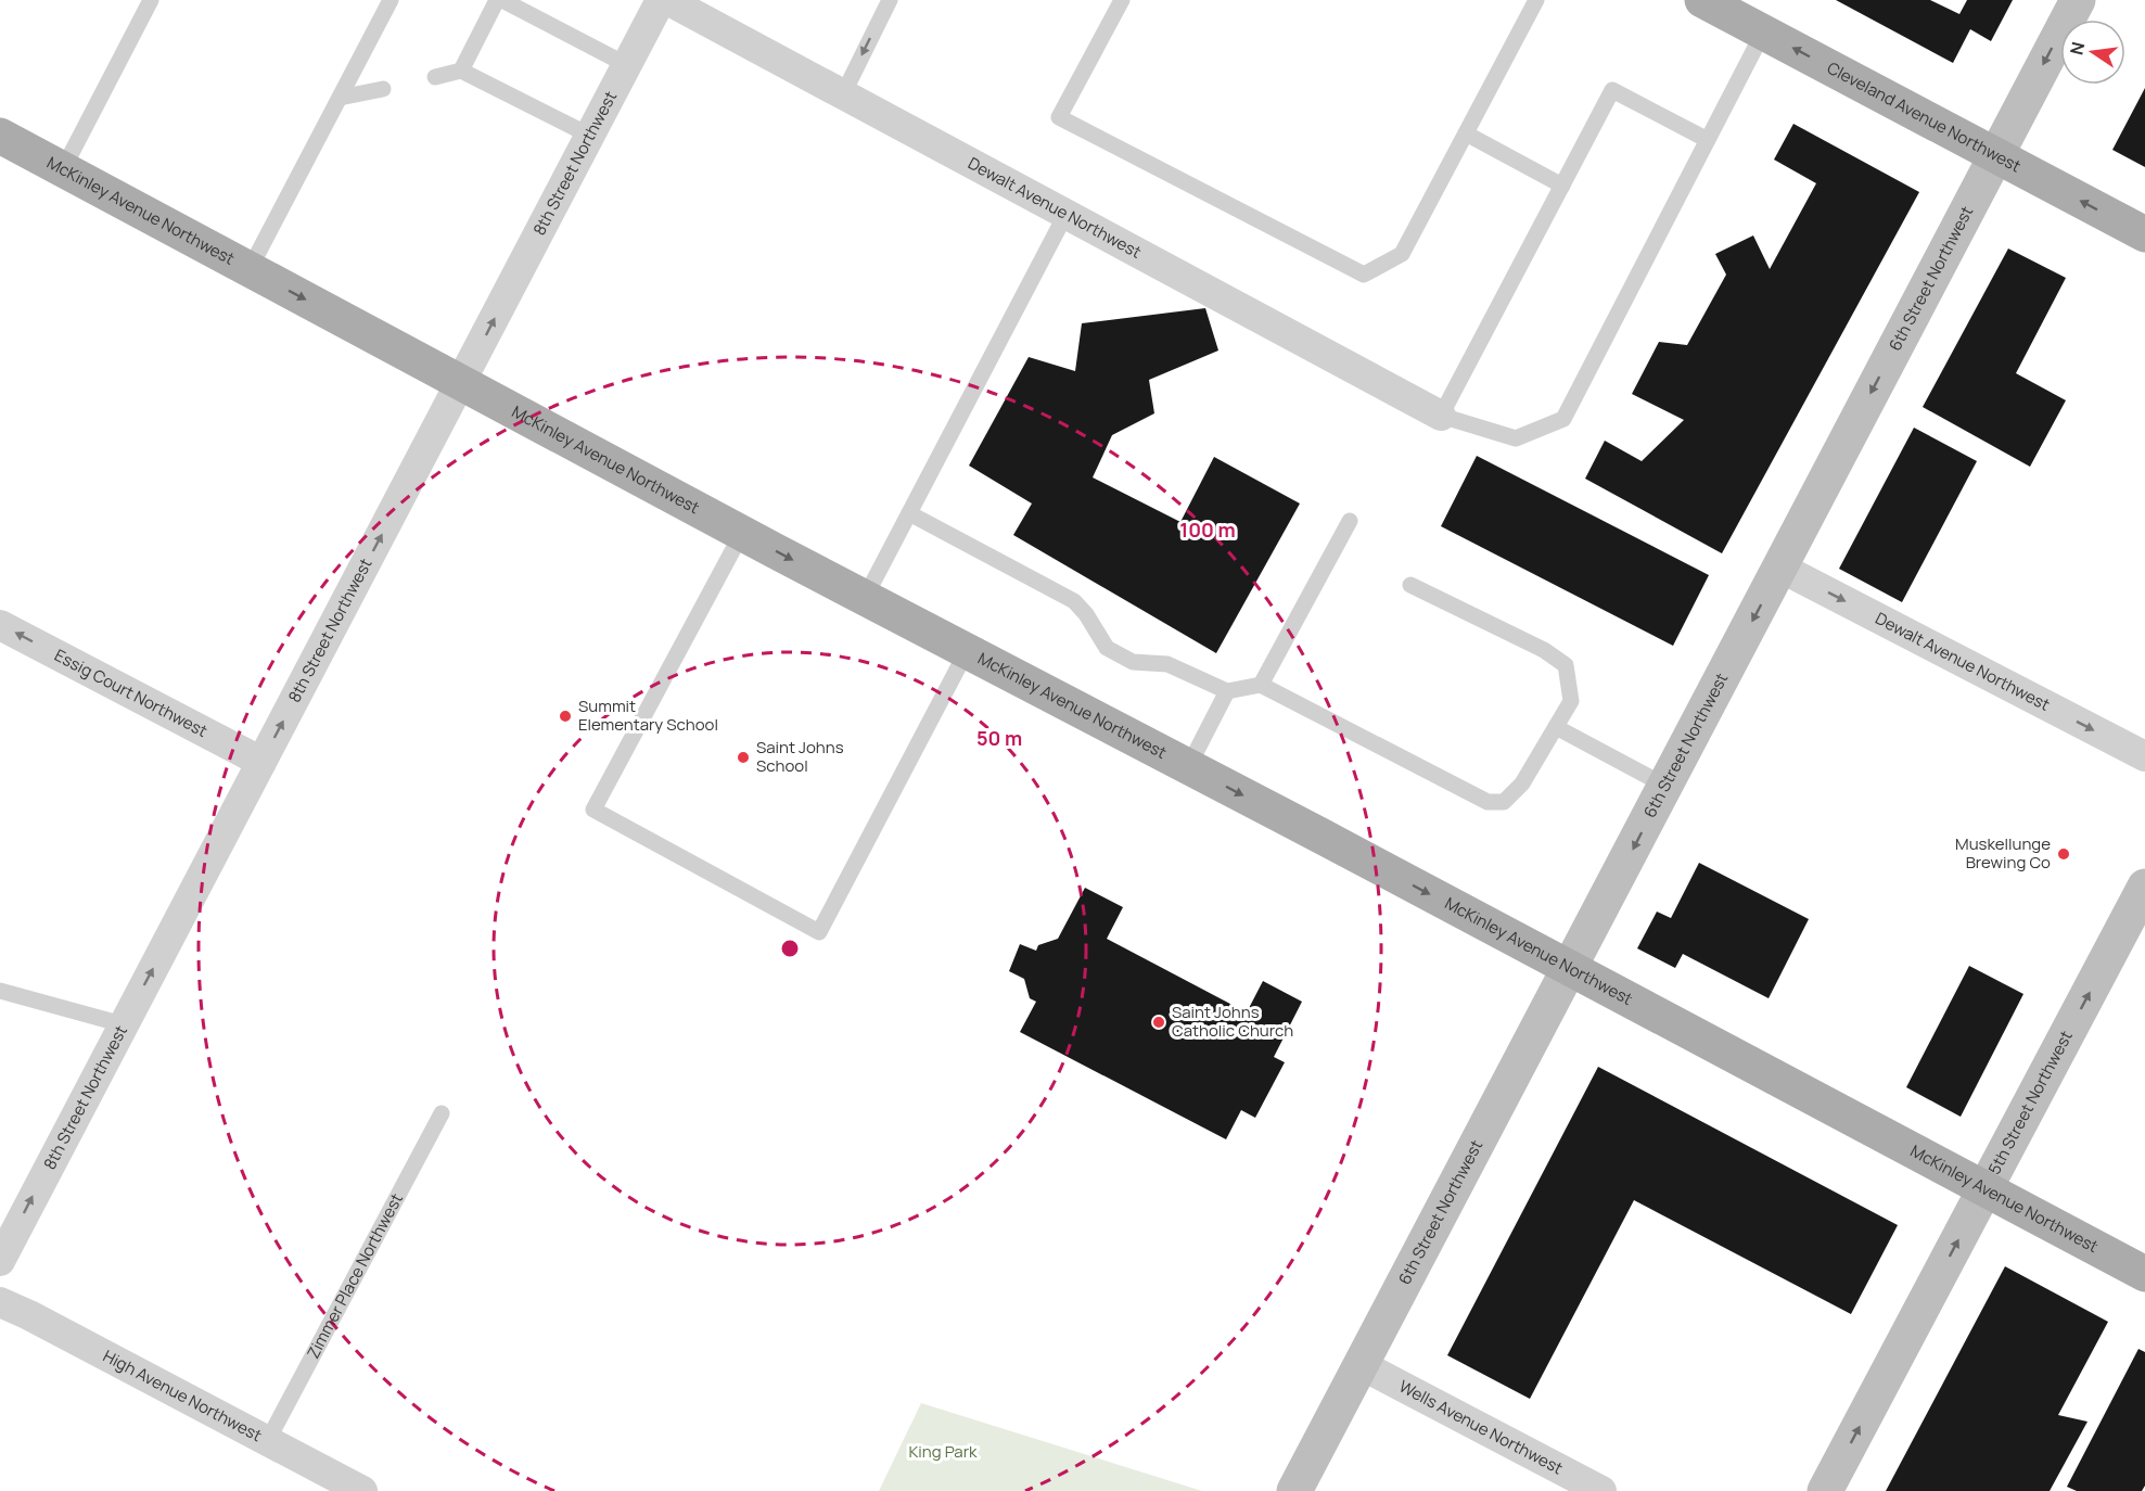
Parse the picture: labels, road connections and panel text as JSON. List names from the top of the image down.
{
  "streets": {
    "main road": [
      "Cleveland Avenue Northwest",
      "McKinley Avenue Northwest",
      "6th Street Northwest",
      "5th Street Northwest"
    ],
    "street": [
      "8th Street Northwest",
      "Dewalt Avenue Northwest",
      "Essig Court Northwest",
      "High Avenue Northwest",
      "Wells Avenue Northwest"
    ],
    "lane": ["Zimmer Place Northwest"]
  },
  "crossings": [
    ["Cleveland Avenue Northwest", "6th Street Northwest"],
    ["8th Street Northwest", "McKinley Avenue Northwest"],
    ["8th Street Northwest", "Essig Court Northwest"],
    ["Dewalt Avenue Northwest", "6th Street Northwest"],
    ["McKinley Avenue Northwest", "6th Street Northwest"],
    ["McKinley Avenue Northwest", "5th Street Northwest"],
    ["6th Street Northwest", "Wells Avenue Northwest"],
    ["Zimmer Place Northwest", "High Avenue Northwest"]
  ],
  "one_way": [
    "Cleveland Avenue Northwest",
    "8th Street Northwest",
    "6th Street Northwest",
    "Essig Court Northwest",
    "5th Street Northwest"
  ],
  "parks": ["King Park"],
  "places": [
    "Summit Elementary School",
    "Saint Johns School",
    "Muskellunge Brewing Co",
    "Saint Johns Catholic Church"
  ],
  "north": "left",
  "rings": ["100 m", "50 m"]
}
